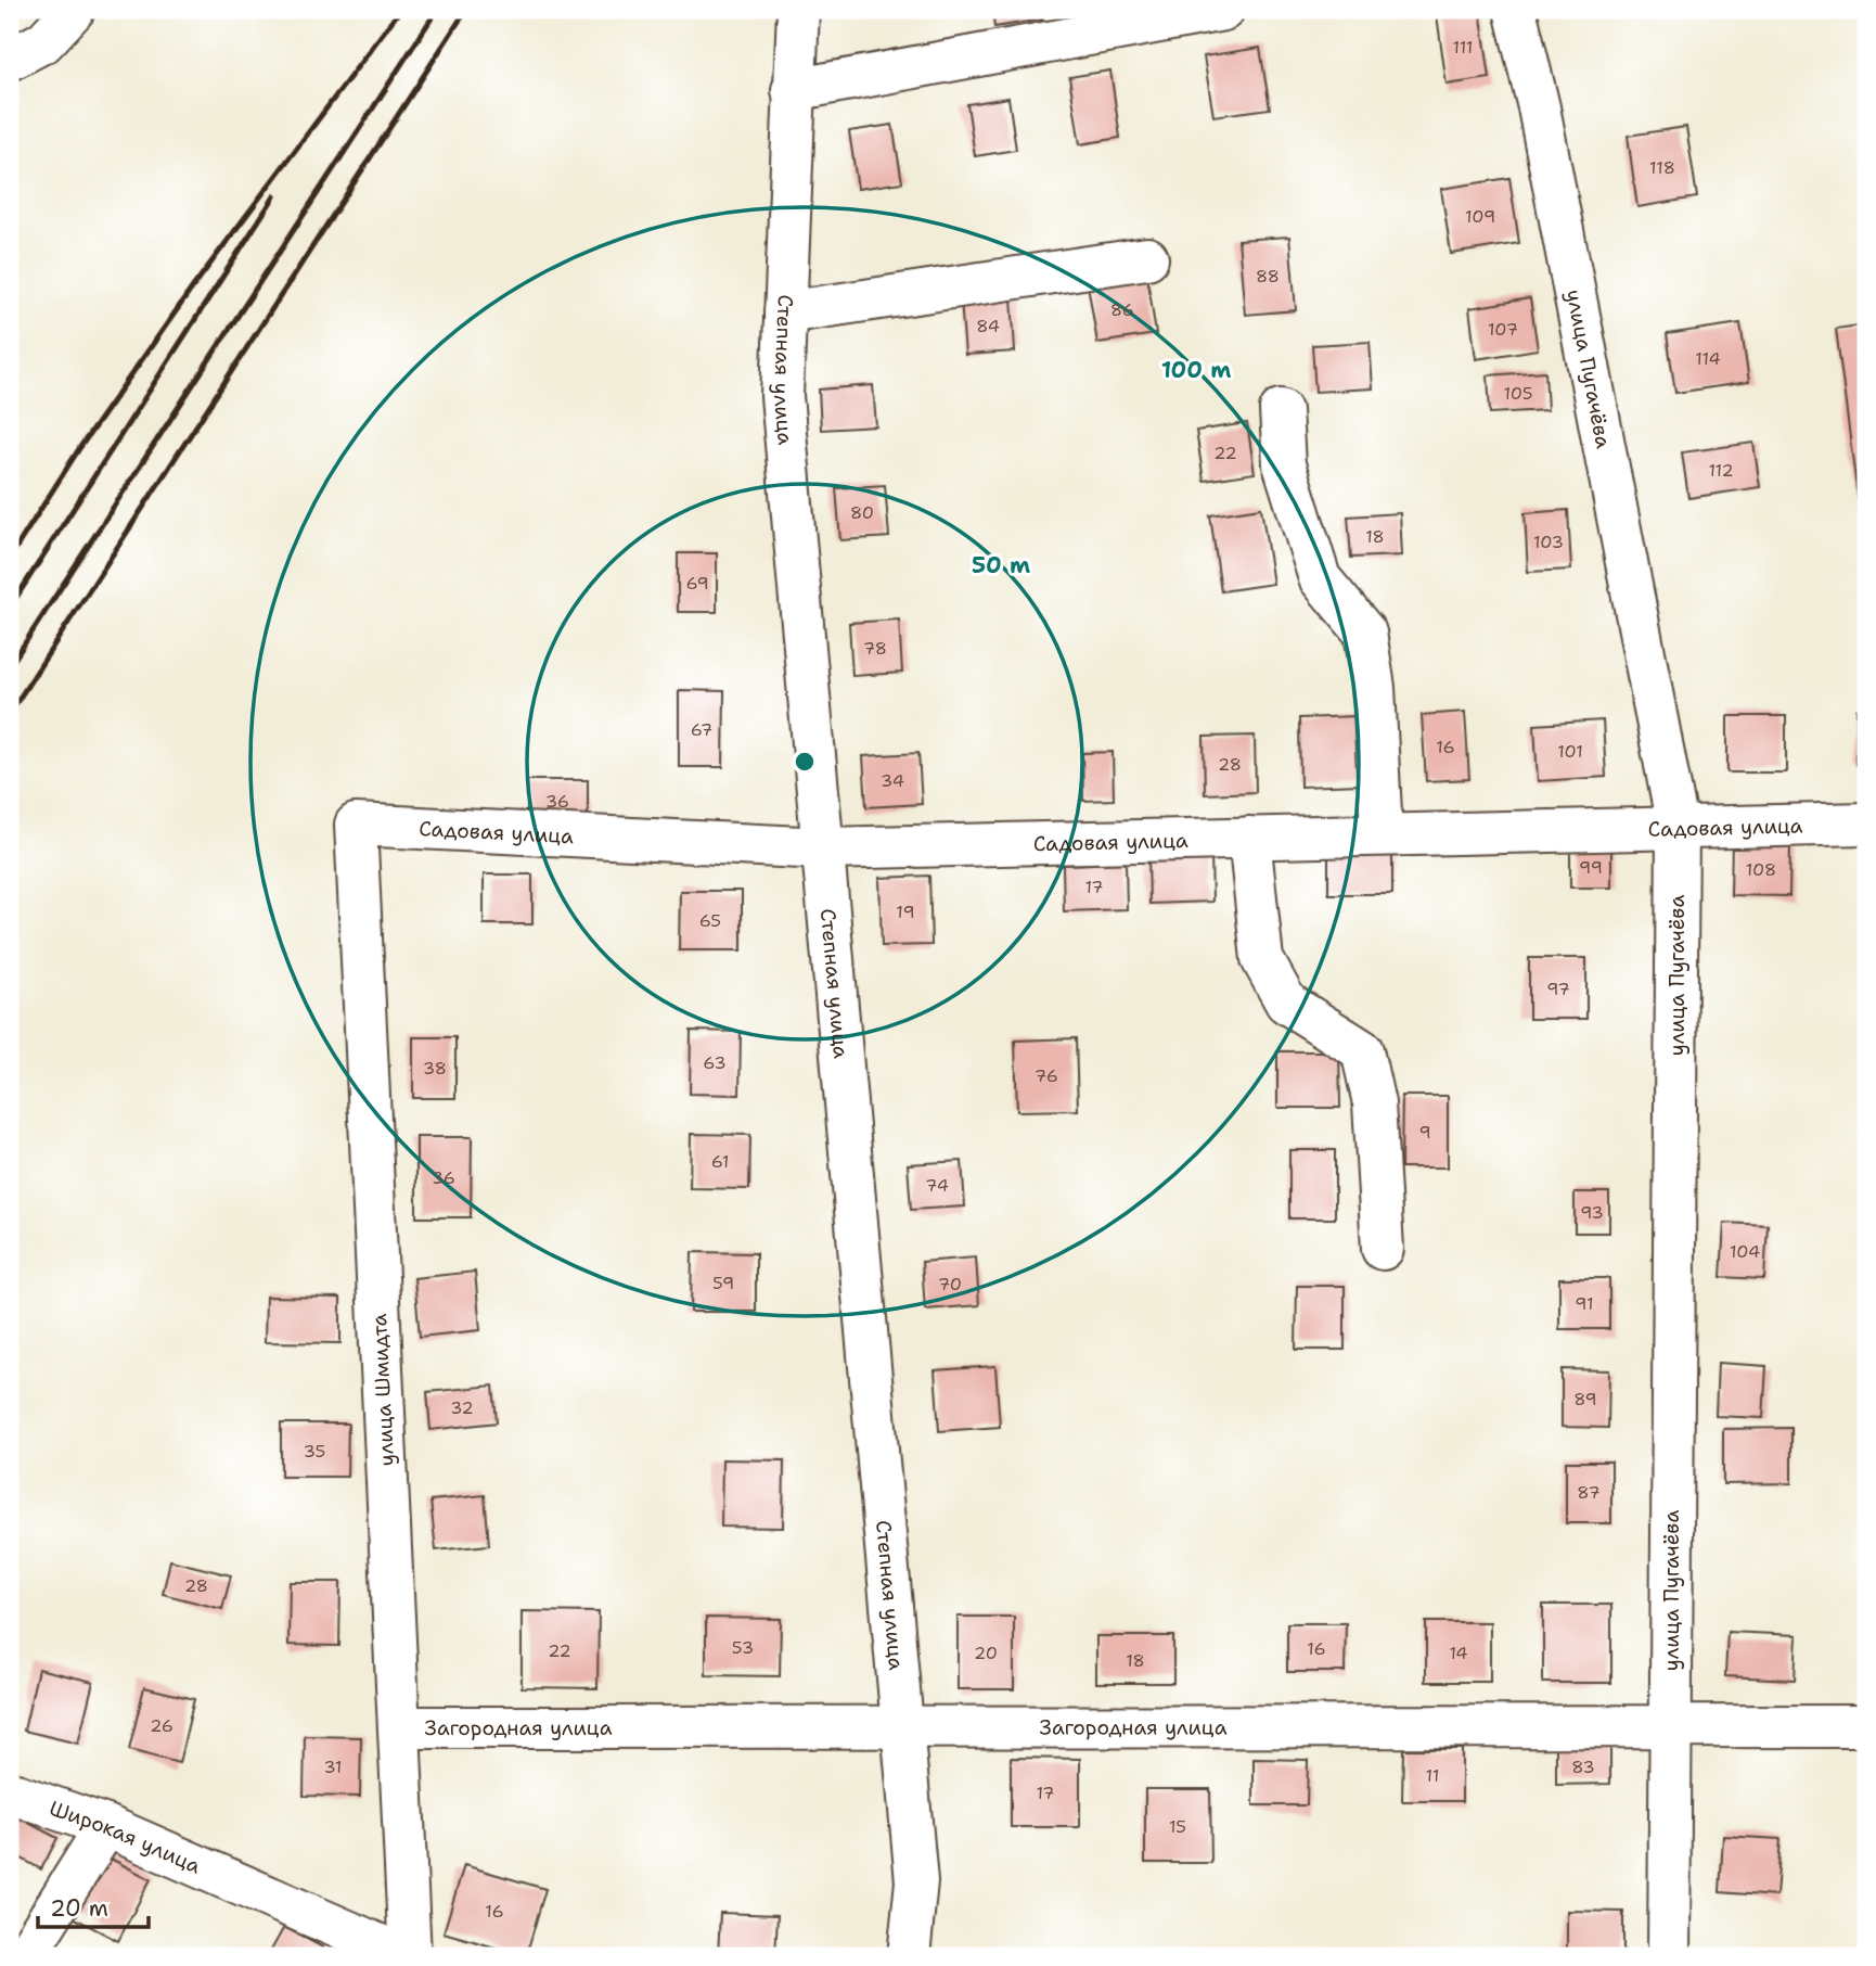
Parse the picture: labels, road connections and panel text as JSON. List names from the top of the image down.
{
  "streets": {
    "street": [
      "улица Пугачёва",
      "Степная улица",
      "Садовая улица",
      "улица Шмидта",
      "Загородная улица",
      "Широкая улица"
    ]
  },
  "crossings": [
    ["улица Пугачёва", "Садовая улица"],
    ["улица Пугачёва", "Загородная улица"],
    ["Степная улица", "Садовая улица"],
    ["Степная улица", "Загородная улица"],
    ["Садовая улица", "улица Шмидта"],
    ["улица Шмидта", "Загородная улица"],
    ["улица Шмидта", "Широкая улица"]
  ],
  "house_numbers": [
    "111",
    "118",
    "109",
    "88",
    "86",
    "84",
    "107",
    "114",
    "105",
    "22",
    "112",
    "80",
    "18",
    "103",
    "69",
    "78",
    "67",
    "16",
    "101",
    "28",
    "34",
    "36",
    "99",
    "108",
    "17",
    "19",
    "65",
    "97",
    "63",
    "38",
    "76",
    "9",
    "61",
    "36",
    "74",
    "93",
    "104",
    "59",
    "70",
    "91",
    "89",
    "32",
    "35",
    "87",
    "28",
    "53",
    "16",
    "22",
    "20",
    "14",
    "18",
    "26",
    "31",
    "83",
    "11",
    "17",
    "15",
    "16"
  ],
  "scale_bar": "20 m",
  "rings": ["100 m", "50 m"]
}
